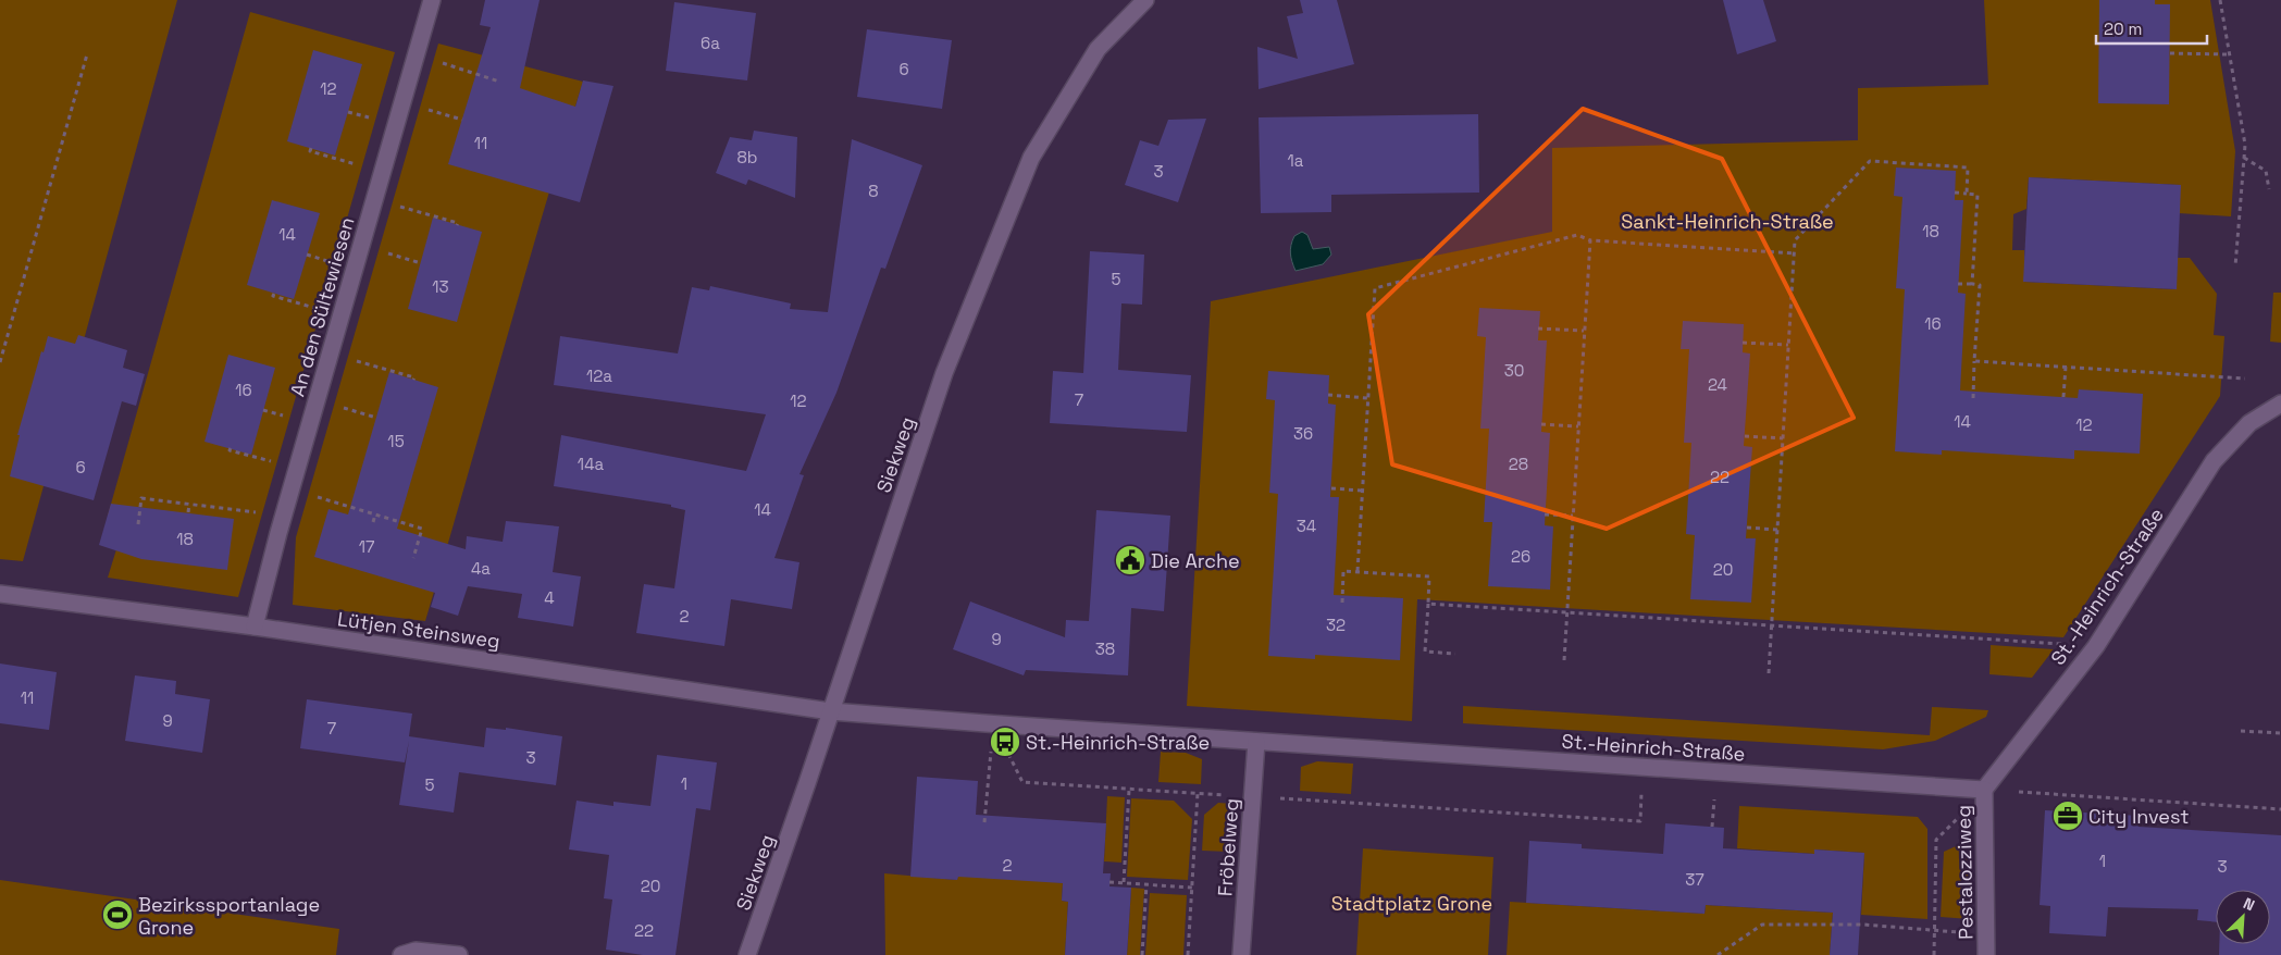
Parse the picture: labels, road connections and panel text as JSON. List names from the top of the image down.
{
  "streets": {
    "street": [
      "An den Sültewiesen",
      "Siekweg",
      "St.-Heinrich-Straße",
      "Lütjen Steinsweg",
      "Fröbelweg",
      "Pestalozziweg"
    ]
  },
  "crossings": [
    ["An den Sültewiesen", "Lütjen Steinsweg"],
    ["Siekweg", "St.-Heinrich-Straße"],
    ["Siekweg", "Lütjen Steinsweg"],
    ["St.-Heinrich-Straße", "Lütjen Steinsweg"],
    ["St.-Heinrich-Straße", "Fröbelweg"],
    ["St.-Heinrich-Straße", "Pestalozziweg"]
  ],
  "parks": ["Sankt-Heinrich-Straße", "Stadtplatz Grone"],
  "places": {
    "public building": ["Die Arche"],
    "bus stop": ["St.-Heinrich-Straße"],
    "office": ["City Invest"],
    "sports": ["Bezirkssportanlage Grone"]
  },
  "house_numbers": [
    "6a",
    "6",
    "12",
    "11",
    "8b",
    "1a",
    "3",
    "8",
    "18",
    "14",
    "5",
    "13",
    "16",
    "30",
    "12a",
    "24",
    "16",
    "7",
    "12",
    "14",
    "12",
    "36",
    "15",
    "14a",
    "28",
    "6",
    "22",
    "14",
    "34",
    "18",
    "17",
    "26",
    "4a",
    "20",
    "4",
    "2",
    "32",
    "9",
    "38",
    "11",
    "9",
    "7",
    "3",
    "1",
    "5",
    "1",
    "2",
    "3",
    "37",
    "20",
    "22"
  ],
  "scale_bar": "20 m",
  "north": "top right"
}
